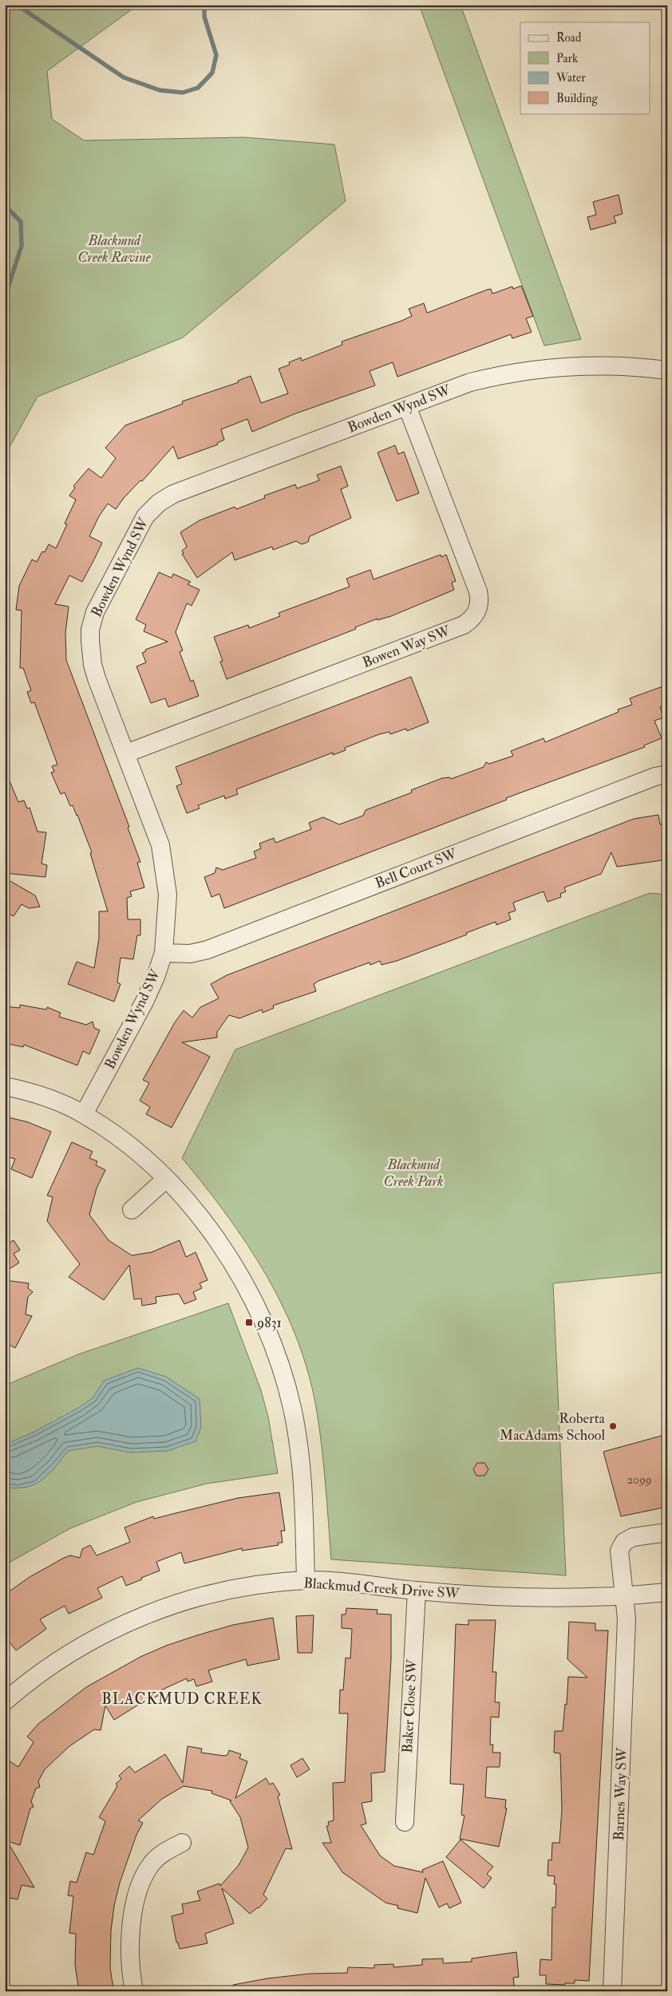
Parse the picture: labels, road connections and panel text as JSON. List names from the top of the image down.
{
  "streets": {
    "street": [
      "Bowden Wynd SW",
      "Bowen Way SW",
      "Bell Court SW",
      "Blackmud Creek Drive SW",
      "Baker Close SW",
      "Barnes Way SW"
    ]
  },
  "crossings": [
    ["Bowden Wynd SW", "Bowen Way SW"],
    ["Bowden Wynd SW", "Bell Court SW"],
    ["Blackmud Creek Drive SW", "Baker Close SW"],
    ["Blackmud Creek Drive SW", "Barnes Way SW"]
  ],
  "districts": ["BLACKMUD CREEK"],
  "parks": ["Blackmud Creek Ravine", "Blackmud Creek Park"],
  "places": {
    "transit": ["9831"],
    "other": ["Roberta MacAdams School"]
  },
  "house_numbers": ["2099"],
  "legend": [
    "Road",
    "Park",
    "Water",
    "Building"
  ]
}
